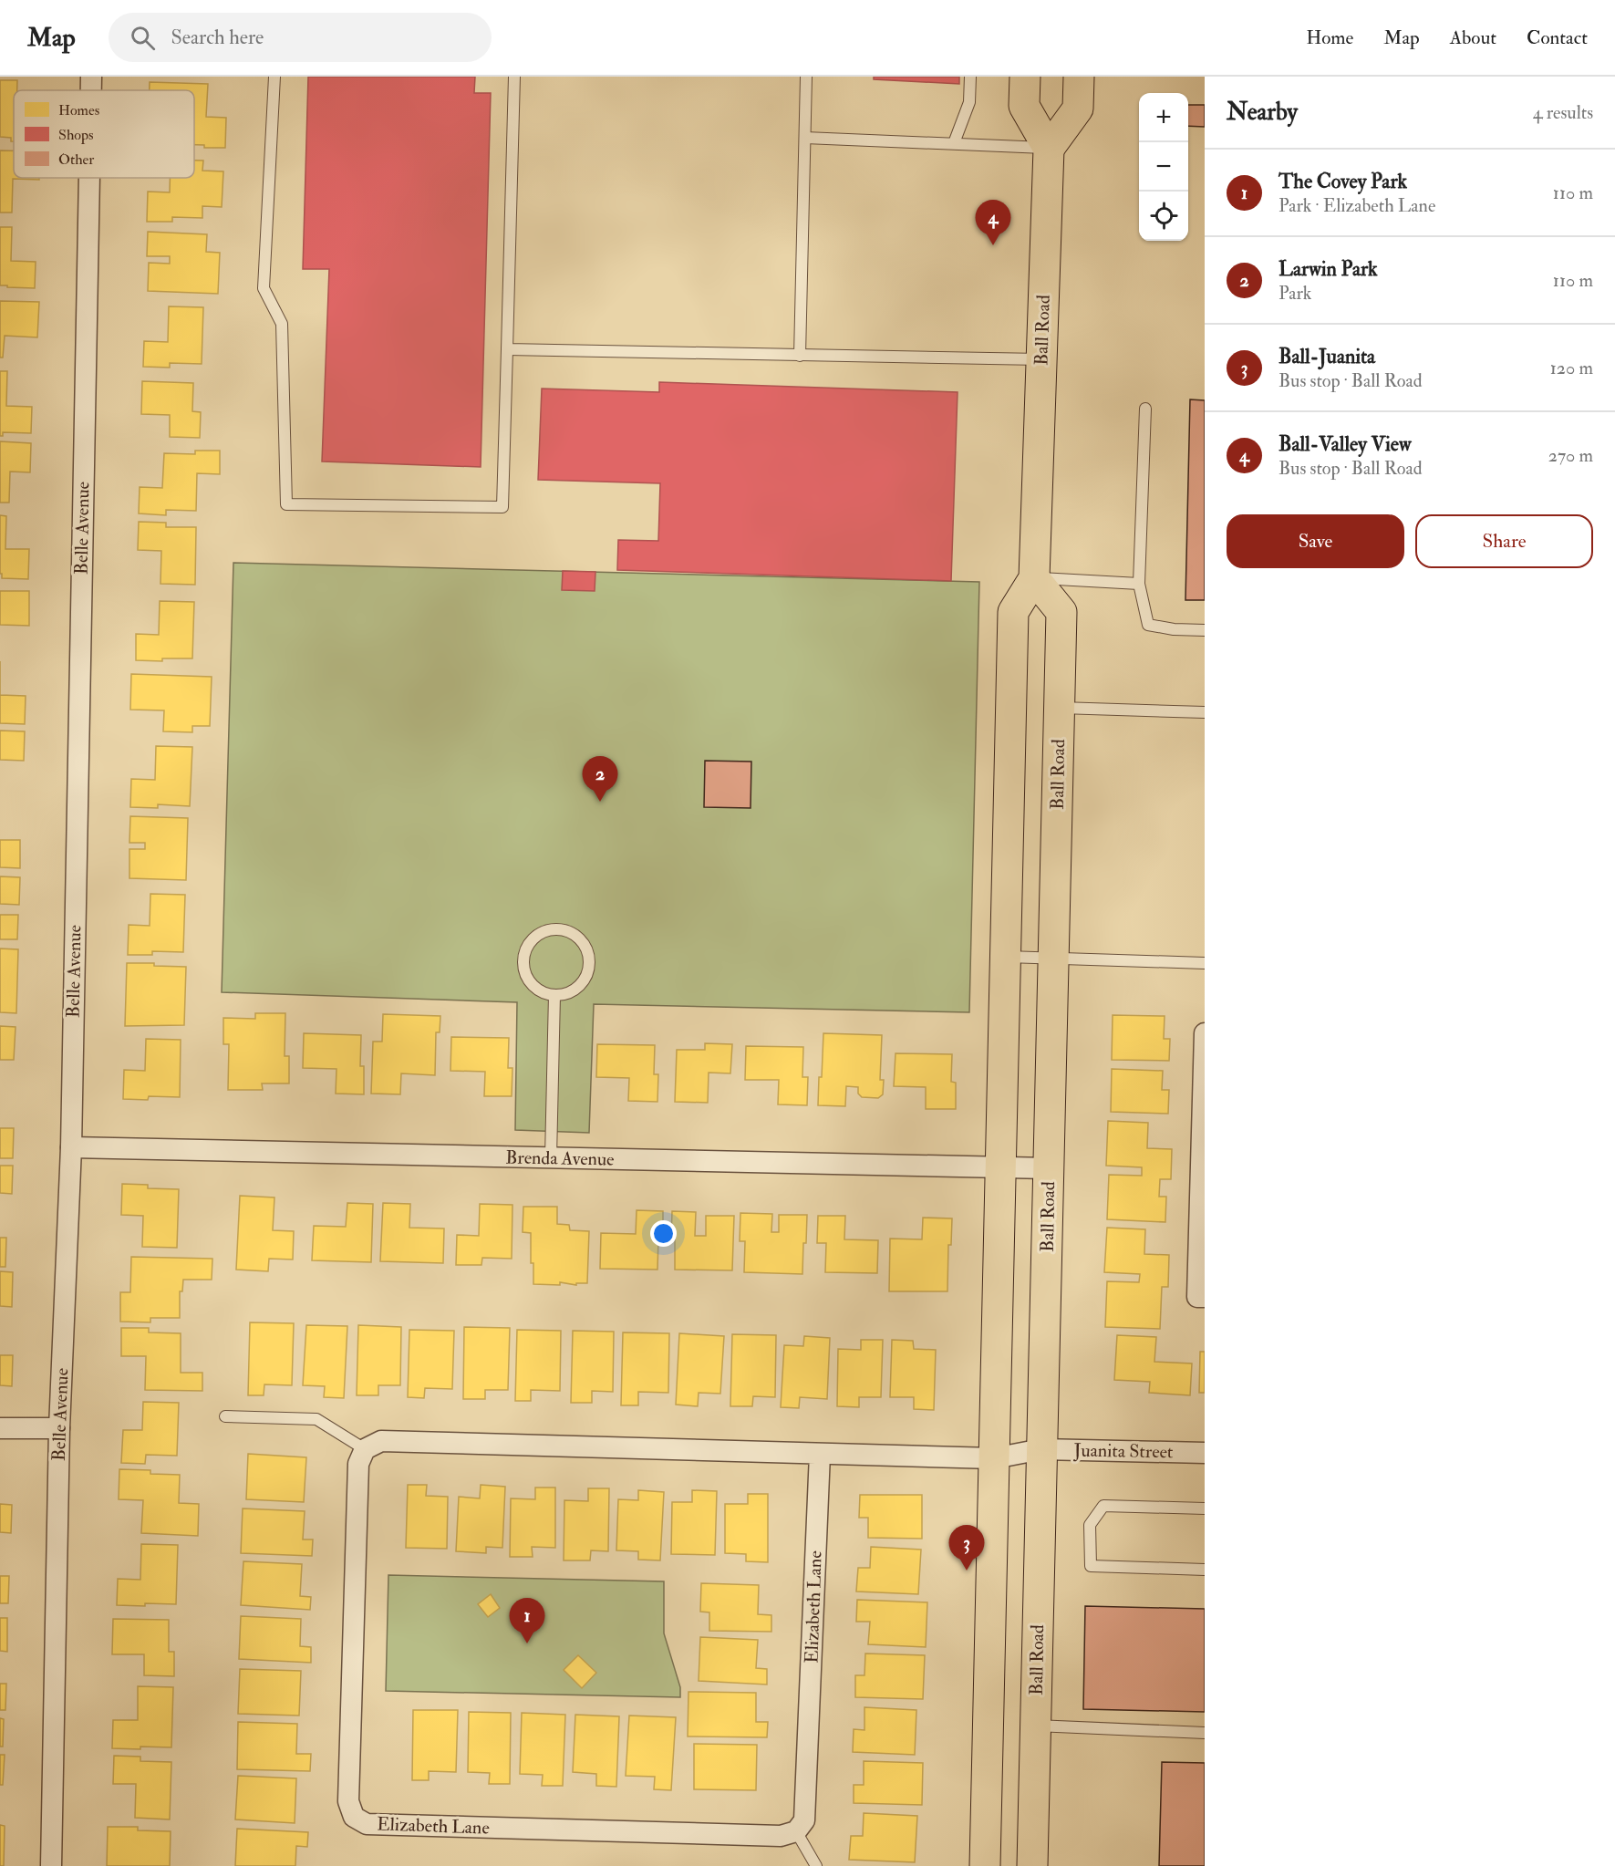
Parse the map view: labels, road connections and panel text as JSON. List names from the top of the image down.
{
  "streets": {
    "main road": ["Ball Road"],
    "street": [
      "Belle Avenue",
      "Brenda Avenue",
      "Juanita Street",
      "Elizabeth Lane"
    ]
  },
  "crossings": [
    ["Ball Road", "Brenda Avenue"],
    ["Ball Road", "Juanita Street"],
    ["Belle Avenue", "Brenda Avenue"]
  ],
  "legend": ["Homes", "Shops", "Other"],
  "page": {
    "header": "Map",
    "search": "Search here",
    "nav": [
      "Home",
      "Map",
      "About",
      "Contact"
    ],
    "heading": ["Nearby", "4 results"],
    "map_buttons": ["+", "−"],
    "list": [
      {
        "mark": "1",
        "name": "The Covey Park",
        "note": "Park · Elizabeth Lane",
        "value": "110 m"
      },
      {
        "mark": "2",
        "name": "Larwin Park",
        "note": "Park",
        "value": "110 m"
      },
      {
        "mark": "3",
        "name": "Ball-Juanita",
        "note": "Bus stop · Ball Road",
        "value": "120 m"
      },
      {
        "mark": "4",
        "name": "Ball-Valley View",
        "note": "Bus stop · Ball Road",
        "value": "270 m"
      }
    ],
    "pins": [
      "4",
      "2",
      "3",
      "1"
    ],
    "buttons": ["Save", "Share"]
  }
}
